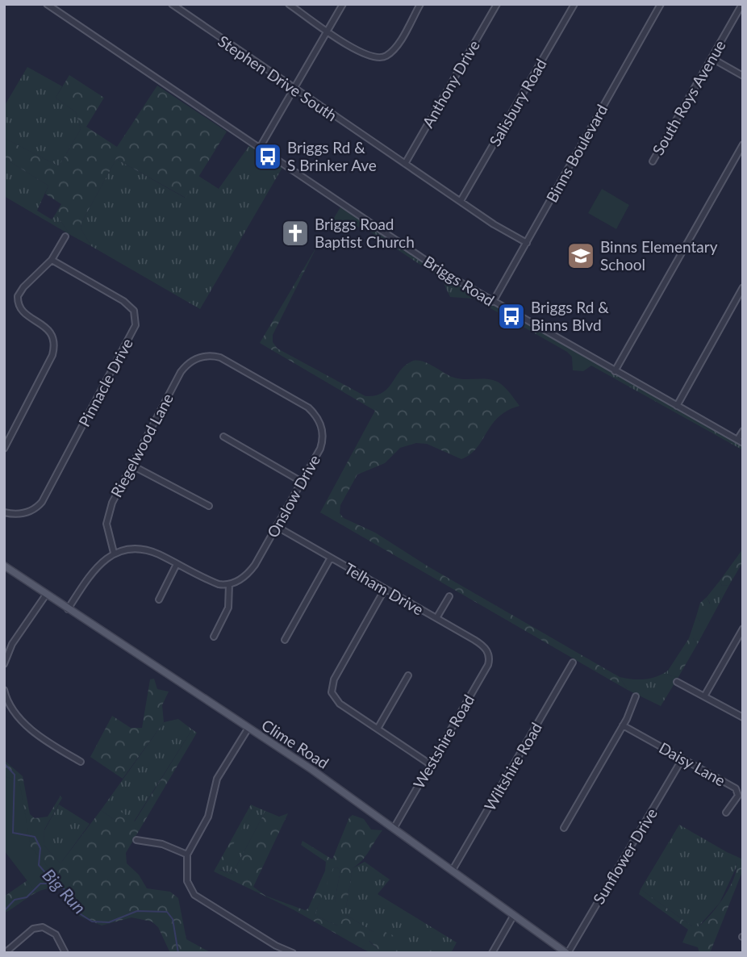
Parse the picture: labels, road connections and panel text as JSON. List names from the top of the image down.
{
  "streets": {
    "main road": ["Clime Road"],
    "street": [
      "Stephen Drive South",
      "Anthony Drive",
      "South Roys Avenue",
      "Salisbury Road",
      "Binns Boulevard",
      "Briggs Road",
      "Pinnacle Drive",
      "Riegelwood Lane",
      "Onslow Drive",
      "Telham Drive",
      "Westshire Road",
      "Daisy Lane",
      "Wiltshire Road",
      "Sunflower Drive"
    ]
  },
  "crossings": [
    ["Stephen Drive South", "Anthony Drive"],
    ["Stephen Drive South", "Salisbury Road"],
    ["Stephen Drive South", "Binns Boulevard"],
    ["Binns Boulevard", "Briggs Road"],
    ["Riegelwood Lane", "Onslow Drive"],
    ["Onslow Drive", "Telham Drive"],
    ["Telham Drive", "Westshire Road"],
    ["Westshire Road", "Clime Road"],
    ["Clime Road", "Wiltshire Road"],
    ["Clime Road", "Sunflower Drive"],
    ["Daisy Lane", "Sunflower Drive"]
  ],
  "water": ["Big Run"],
  "places": {
    "bus stop": ["Briggs Rd & S Brinker Ave", "Briggs Rd & Binns Blvd"],
    "church": ["Briggs Road Baptist Church"],
    "school or university": ["Binns Elementary School"]
  }
}
